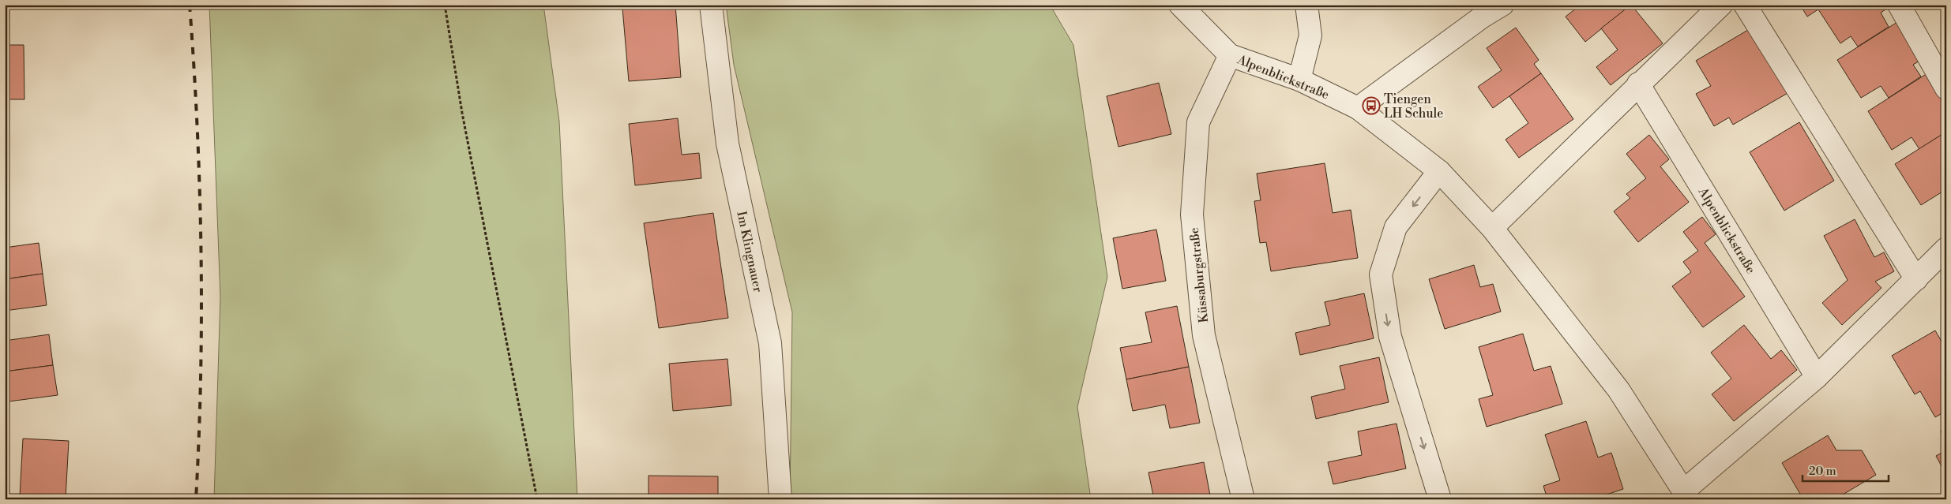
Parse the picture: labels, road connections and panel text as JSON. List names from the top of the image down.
{
  "streets": {
    "street": ["Alpenblickstraße", "Im Klingnauer", "Küssaburgstraße"]
  },
  "crossings": [
    ["Alpenblickstraße", "Küssaburgstraße"]
  ],
  "places": {
    "bus stop": ["Tiengen LH Schule"]
  },
  "scale_bar": "20 m"
}
